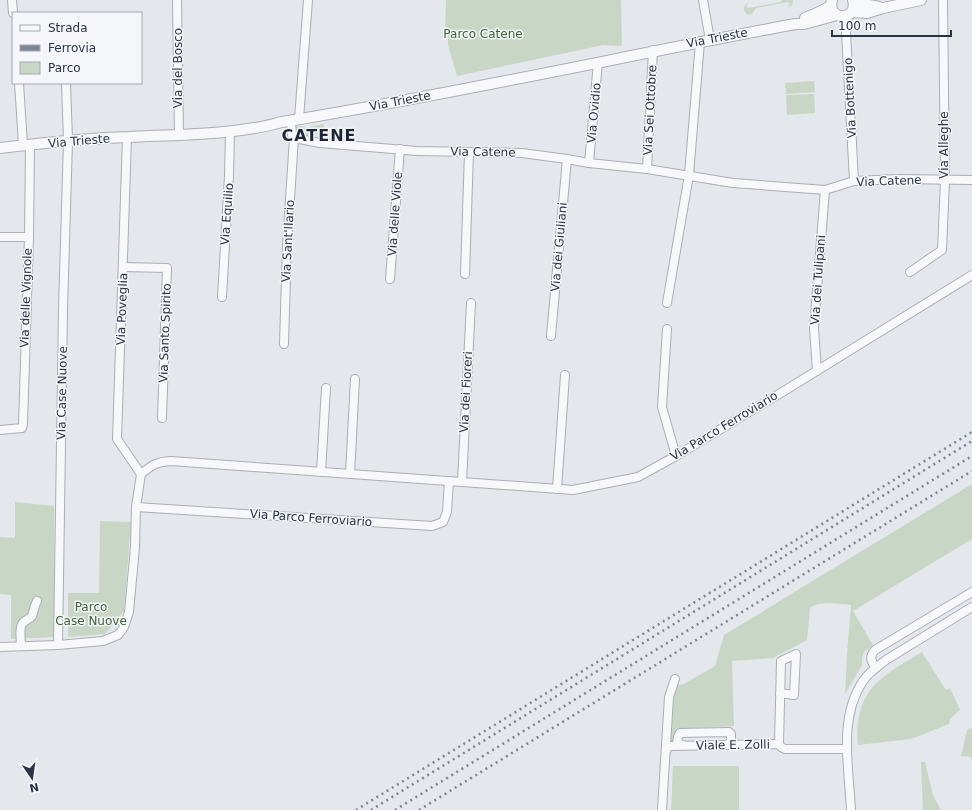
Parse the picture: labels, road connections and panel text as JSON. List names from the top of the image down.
{
  "streets": {
    "street": [
      "Via Trieste",
      "Via del Bosco",
      "Via Bottenigo",
      "Via Sei Ottobre",
      "Via Ovidio",
      "Via Alleghe",
      "Via Catene",
      "Via Equilio",
      "Via delle Viole",
      "Via Sant'Ilario",
      "Via dei Giuliani",
      "Via dei Tulipani",
      "Via delle Vignole",
      "Via Poveglia",
      "Via Santo Spirito",
      "Via dei Fioreri",
      "Via Case Nuove",
      "Via Parco Ferroviario",
      "Viale E. Zolli"
    ]
  },
  "crossings": [
    ["Via Trieste", "Via del Bosco"],
    ["Via Trieste", "Via Sei Ottobre"],
    ["Via Trieste", "Via Ovidio"],
    ["Via Trieste", "Via Equilio"],
    ["Via Trieste", "Via delle Vignole"],
    ["Via Trieste", "Via Poveglia"],
    ["Via Trieste", "Via Case Nuove"],
    ["Via Bottenigo", "Via Catene"],
    ["Via Sei Ottobre", "Via Catene"],
    ["Via Ovidio", "Via Catene"],
    ["Via Alleghe", "Via Catene"],
    ["Via Catene", "Via delle Viole"],
    ["Via Catene", "Via Sant'Ilario"],
    ["Via Catene", "Via dei Giuliani"],
    ["Via Catene", "Via dei Tulipani"],
    ["Via dei Tulipani", "Via Parco Ferroviario"],
    ["Via Poveglia", "Via Santo Spirito"],
    ["Via Poveglia", "Via Parco Ferroviario"],
    ["Via dei Fioreri", "Via Parco Ferroviario"]
  ],
  "districts": ["CATENE"],
  "parks": ["Parco Catene", "Parco Case Nuove"],
  "legend": ["Strada", "Ferrovia", "Parco"],
  "scale_bar": "100 m",
  "north": "bottom"
}
